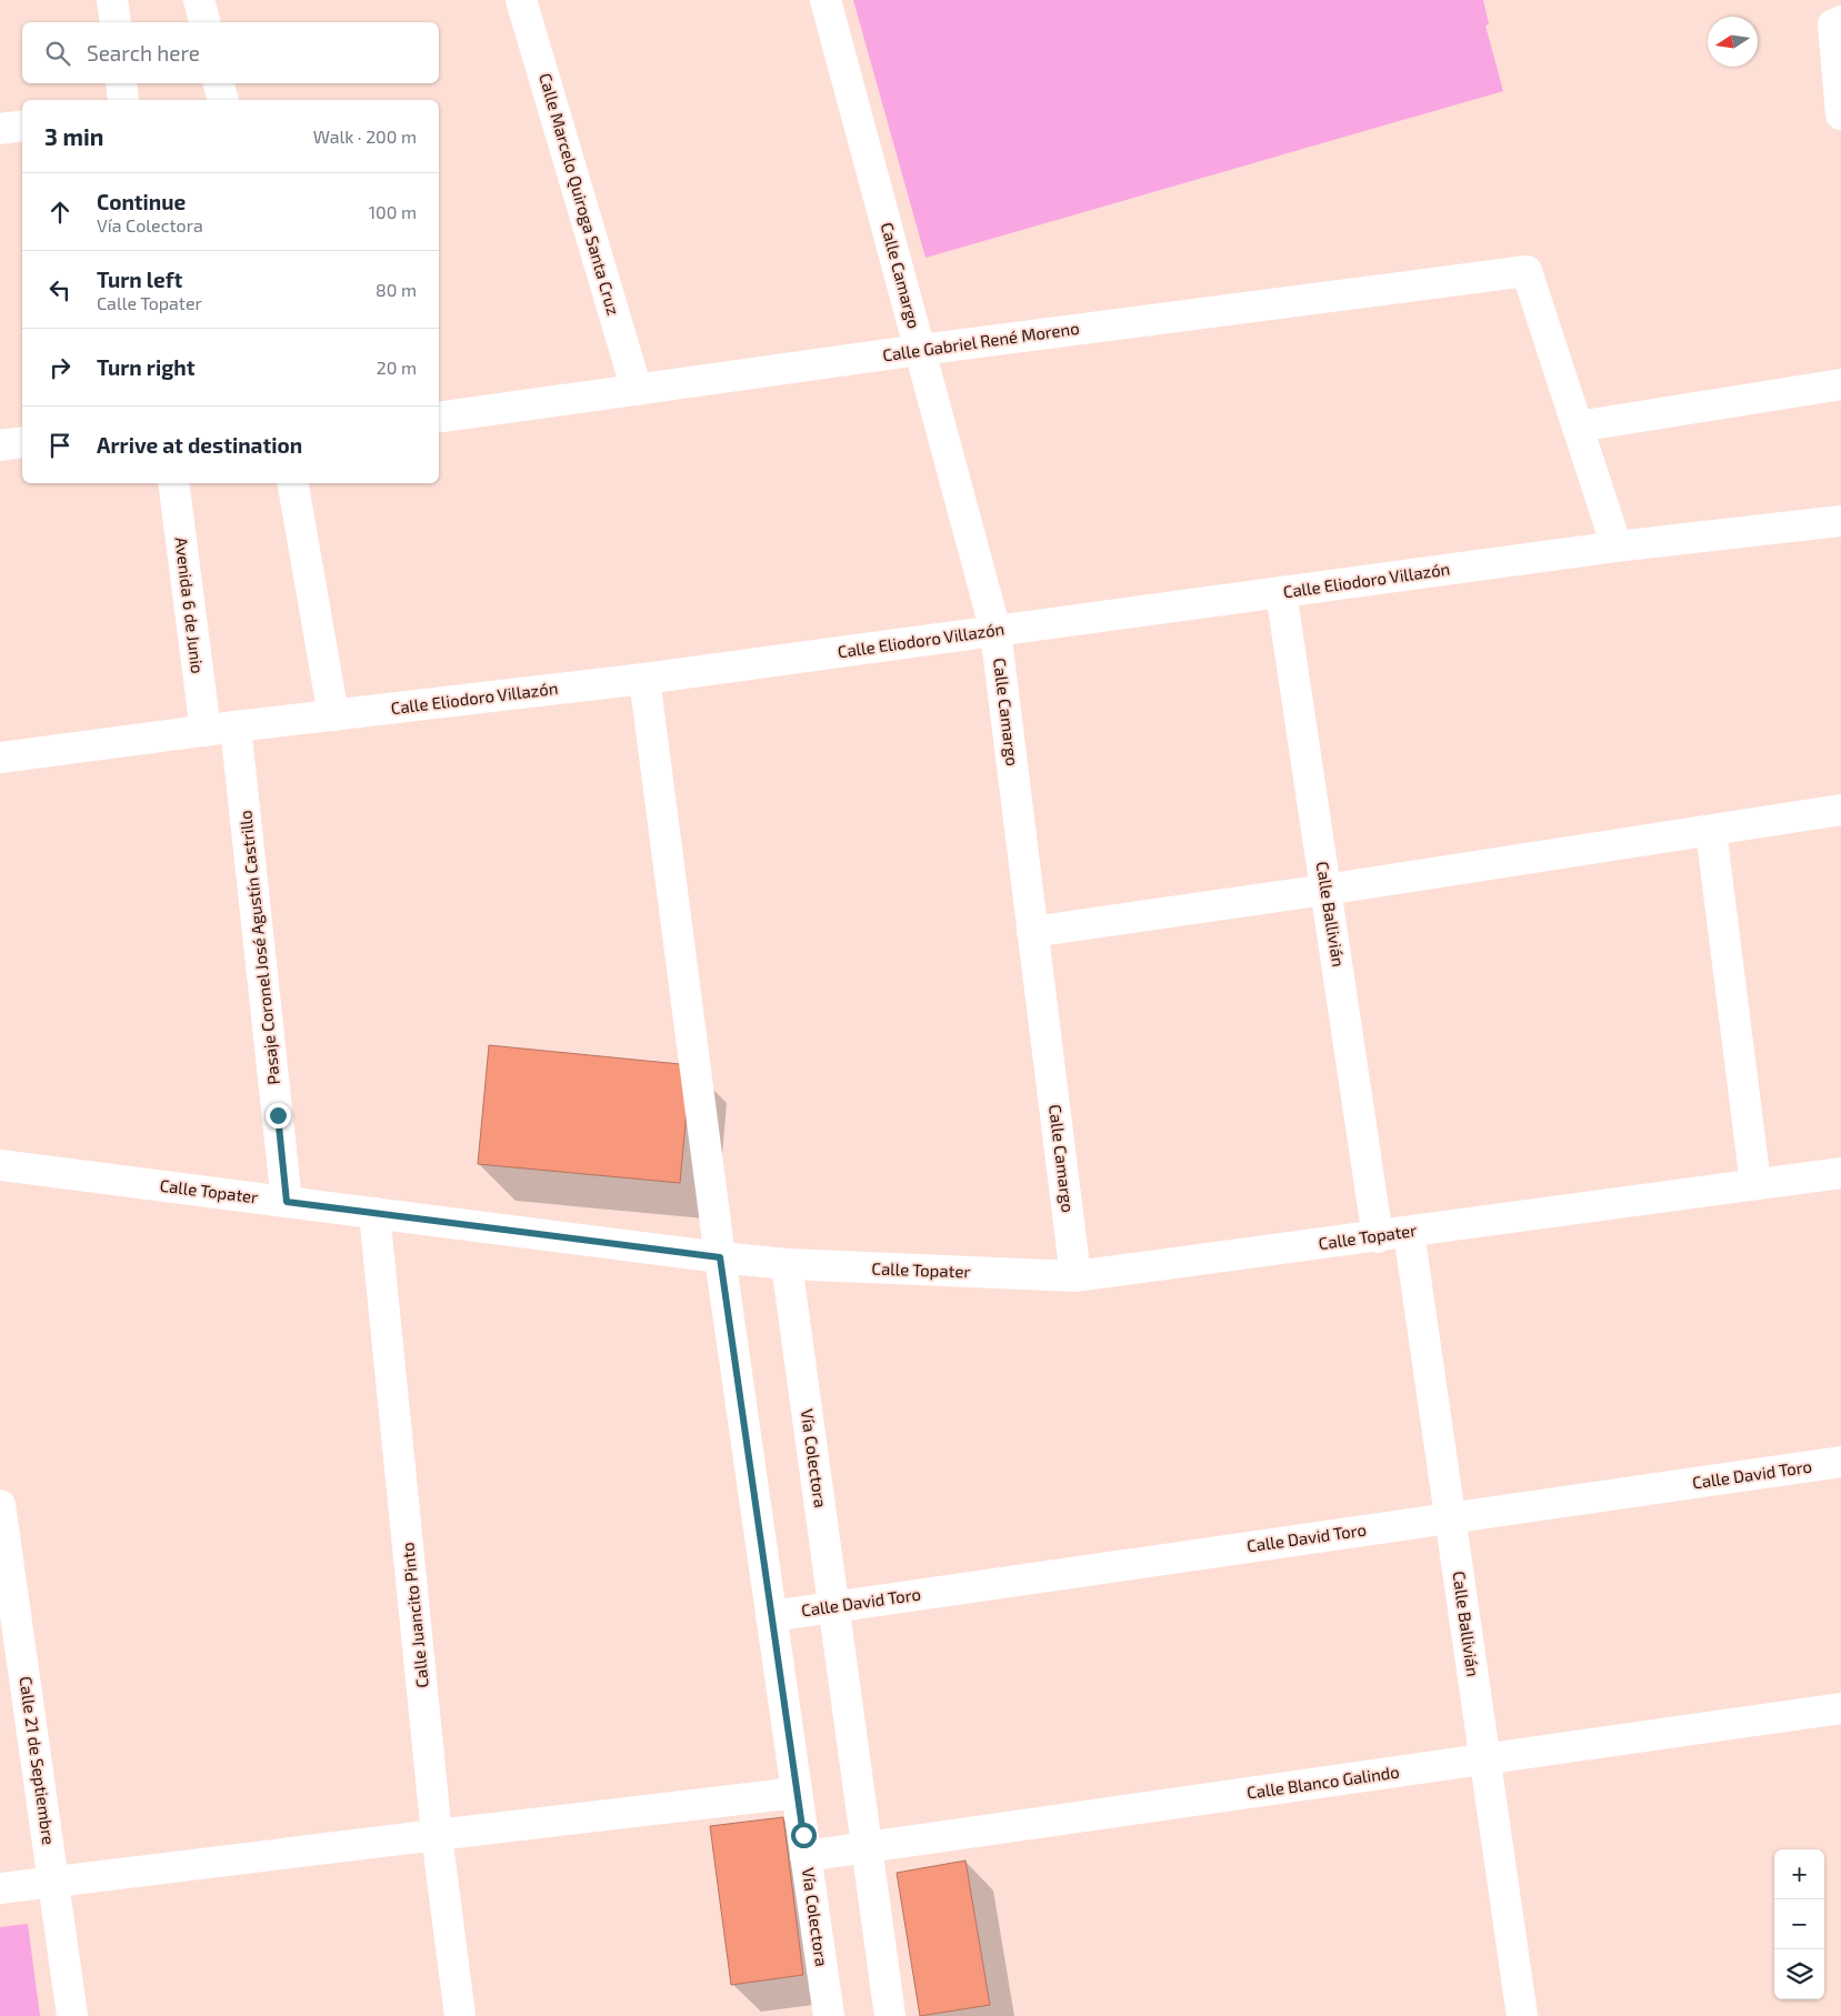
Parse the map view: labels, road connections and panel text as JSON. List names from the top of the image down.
{
  "streets": {
    "street": [
      "Calle Marcelo Quiroga Santa Cruz",
      "Calle Camargo",
      "Calle Gabriel René Moreno",
      "Calle Eliodoro Villazón",
      "Avenida 6 de Junio",
      "Calle Ballivián",
      "Pasaje Coronel José Agustín Castrillo",
      "Calle Topater",
      "Vía Colectora",
      "Calle David Toro",
      "Calle Juancito Pinto",
      "Calle 21 de Septiembre",
      "Calle Blanco Galindo"
    ]
  },
  "crossings": [
    ["Calle Marcelo Quiroga Santa Cruz", "Calle Gabriel René Moreno"],
    ["Calle Camargo", "Calle Gabriel René Moreno"],
    ["Calle Camargo", "Calle Eliodoro Villazón"],
    ["Calle Camargo", "Calle Topater"],
    ["Calle Eliodoro Villazón", "Avenida 6 de Junio"],
    ["Calle Eliodoro Villazón", "Calle Ballivián"],
    ["Calle Eliodoro Villazón", "Pasaje Coronel José Agustín Castrillo"],
    ["Calle Eliodoro Villazón", "Vía Colectora"],
    ["Calle Ballivián", "Calle Topater"],
    ["Calle Ballivián", "Calle David Toro"],
    ["Calle Ballivián", "Calle Blanco Galindo"],
    ["Pasaje Coronel José Agustín Castrillo", "Calle Topater"],
    ["Calle Topater", "Vía Colectora"],
    ["Calle Topater", "Calle Juancito Pinto"],
    ["Vía Colectora", "Calle David Toro"],
    ["Vía Colectora", "Calle Blanco Galindo"]
  ],
  "north": "left",
  "page": {
    "search": "Search here",
    "heading": ["3 min", "Walk · 200 m"],
    "list": [
      ["Continue", "Vía Colectora", "100 m"],
      ["Turn left", "Calle Topater", "80 m"],
      ["Turn right", "20 m"],
      "Arrive at destination"
    ],
    "map_buttons": ["+", "−"]
  }
}
